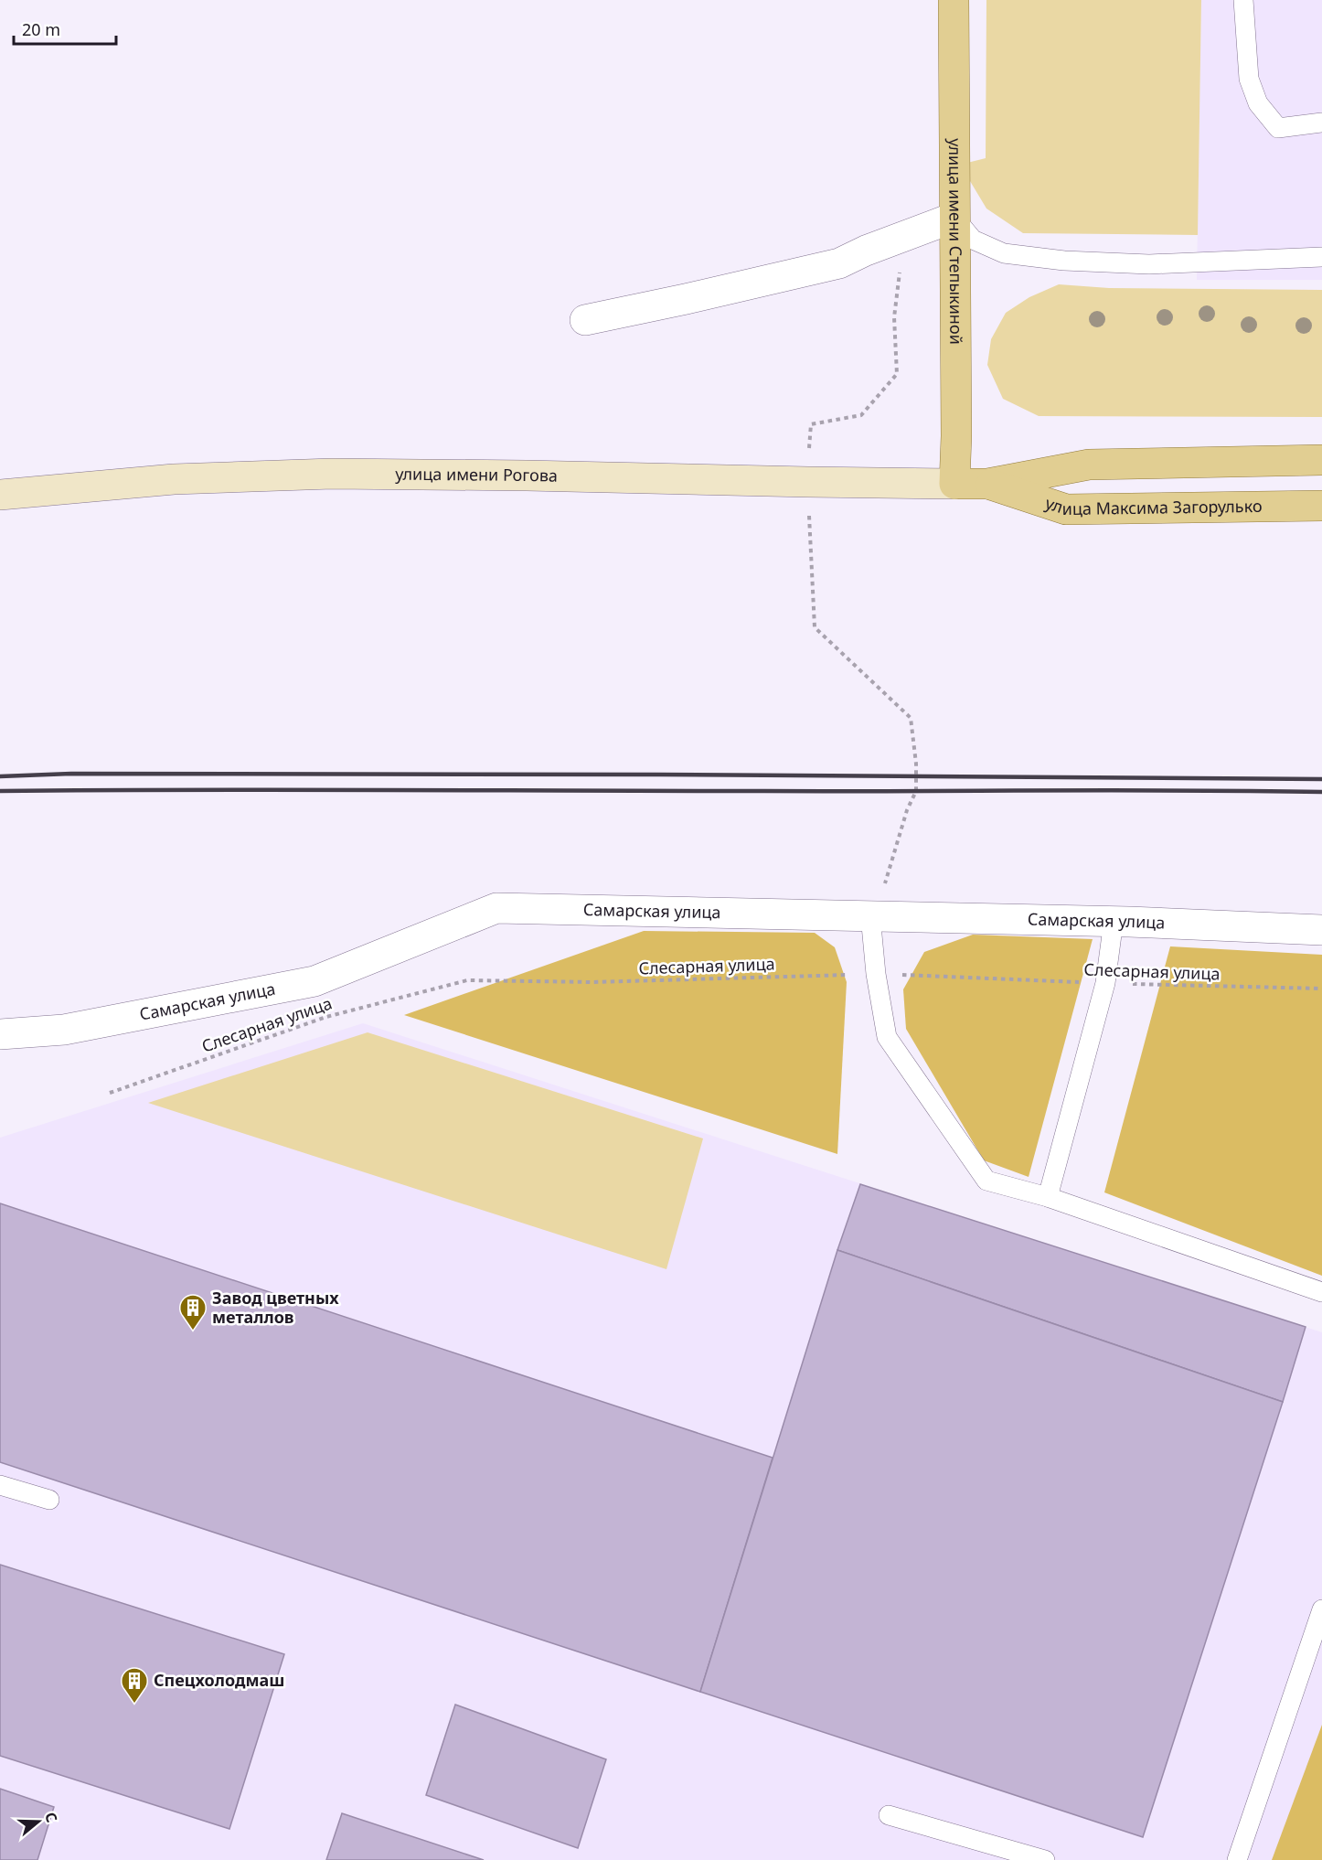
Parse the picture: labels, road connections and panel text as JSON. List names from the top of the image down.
{
  "streets": {
    "main road": ["улица имени Степыкиной", "улица имени Рогова", "улица Максима Загорулько"],
    "street": ["Самарская улица"],
    "path": ["Слесарная улица"]
  },
  "crossings": [
    ["улица имени Степыкиной", "улица имени Рогова"],
    ["улица имени Степыкиной", "улица Максима Загорулько"],
    ["улица имени Рогова", "улица Максима Загорулько"]
  ],
  "places": {
    "building": ["Завод цветных металлов", "Спецхолодмаш"]
  },
  "scale_bar": "20 m",
  "north": "right"
}
